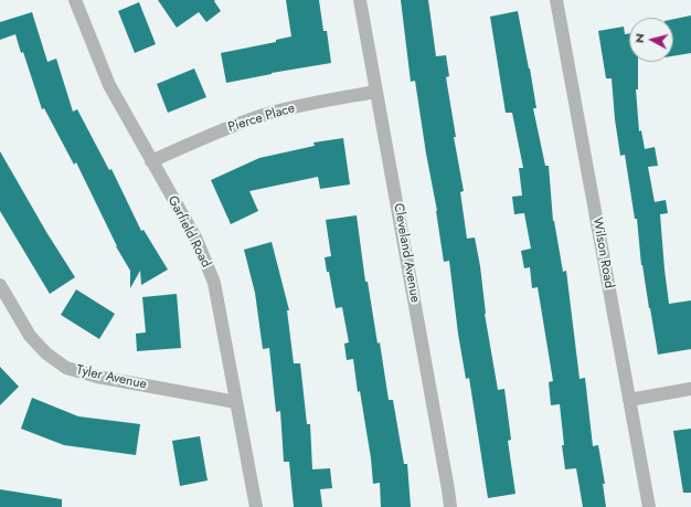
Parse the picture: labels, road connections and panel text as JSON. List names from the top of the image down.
{
  "streets": {
    "street": [
      "Pierce Place",
      "Garfield Road",
      "Cleveland Avenue",
      "Wilson Road",
      "Tyler Avenue"
    ]
  },
  "crossings": [
    ["Pierce Place", "Garfield Road"],
    ["Pierce Place", "Cleveland Avenue"],
    ["Garfield Road", "Tyler Avenue"]
  ],
  "north": "left"
}
